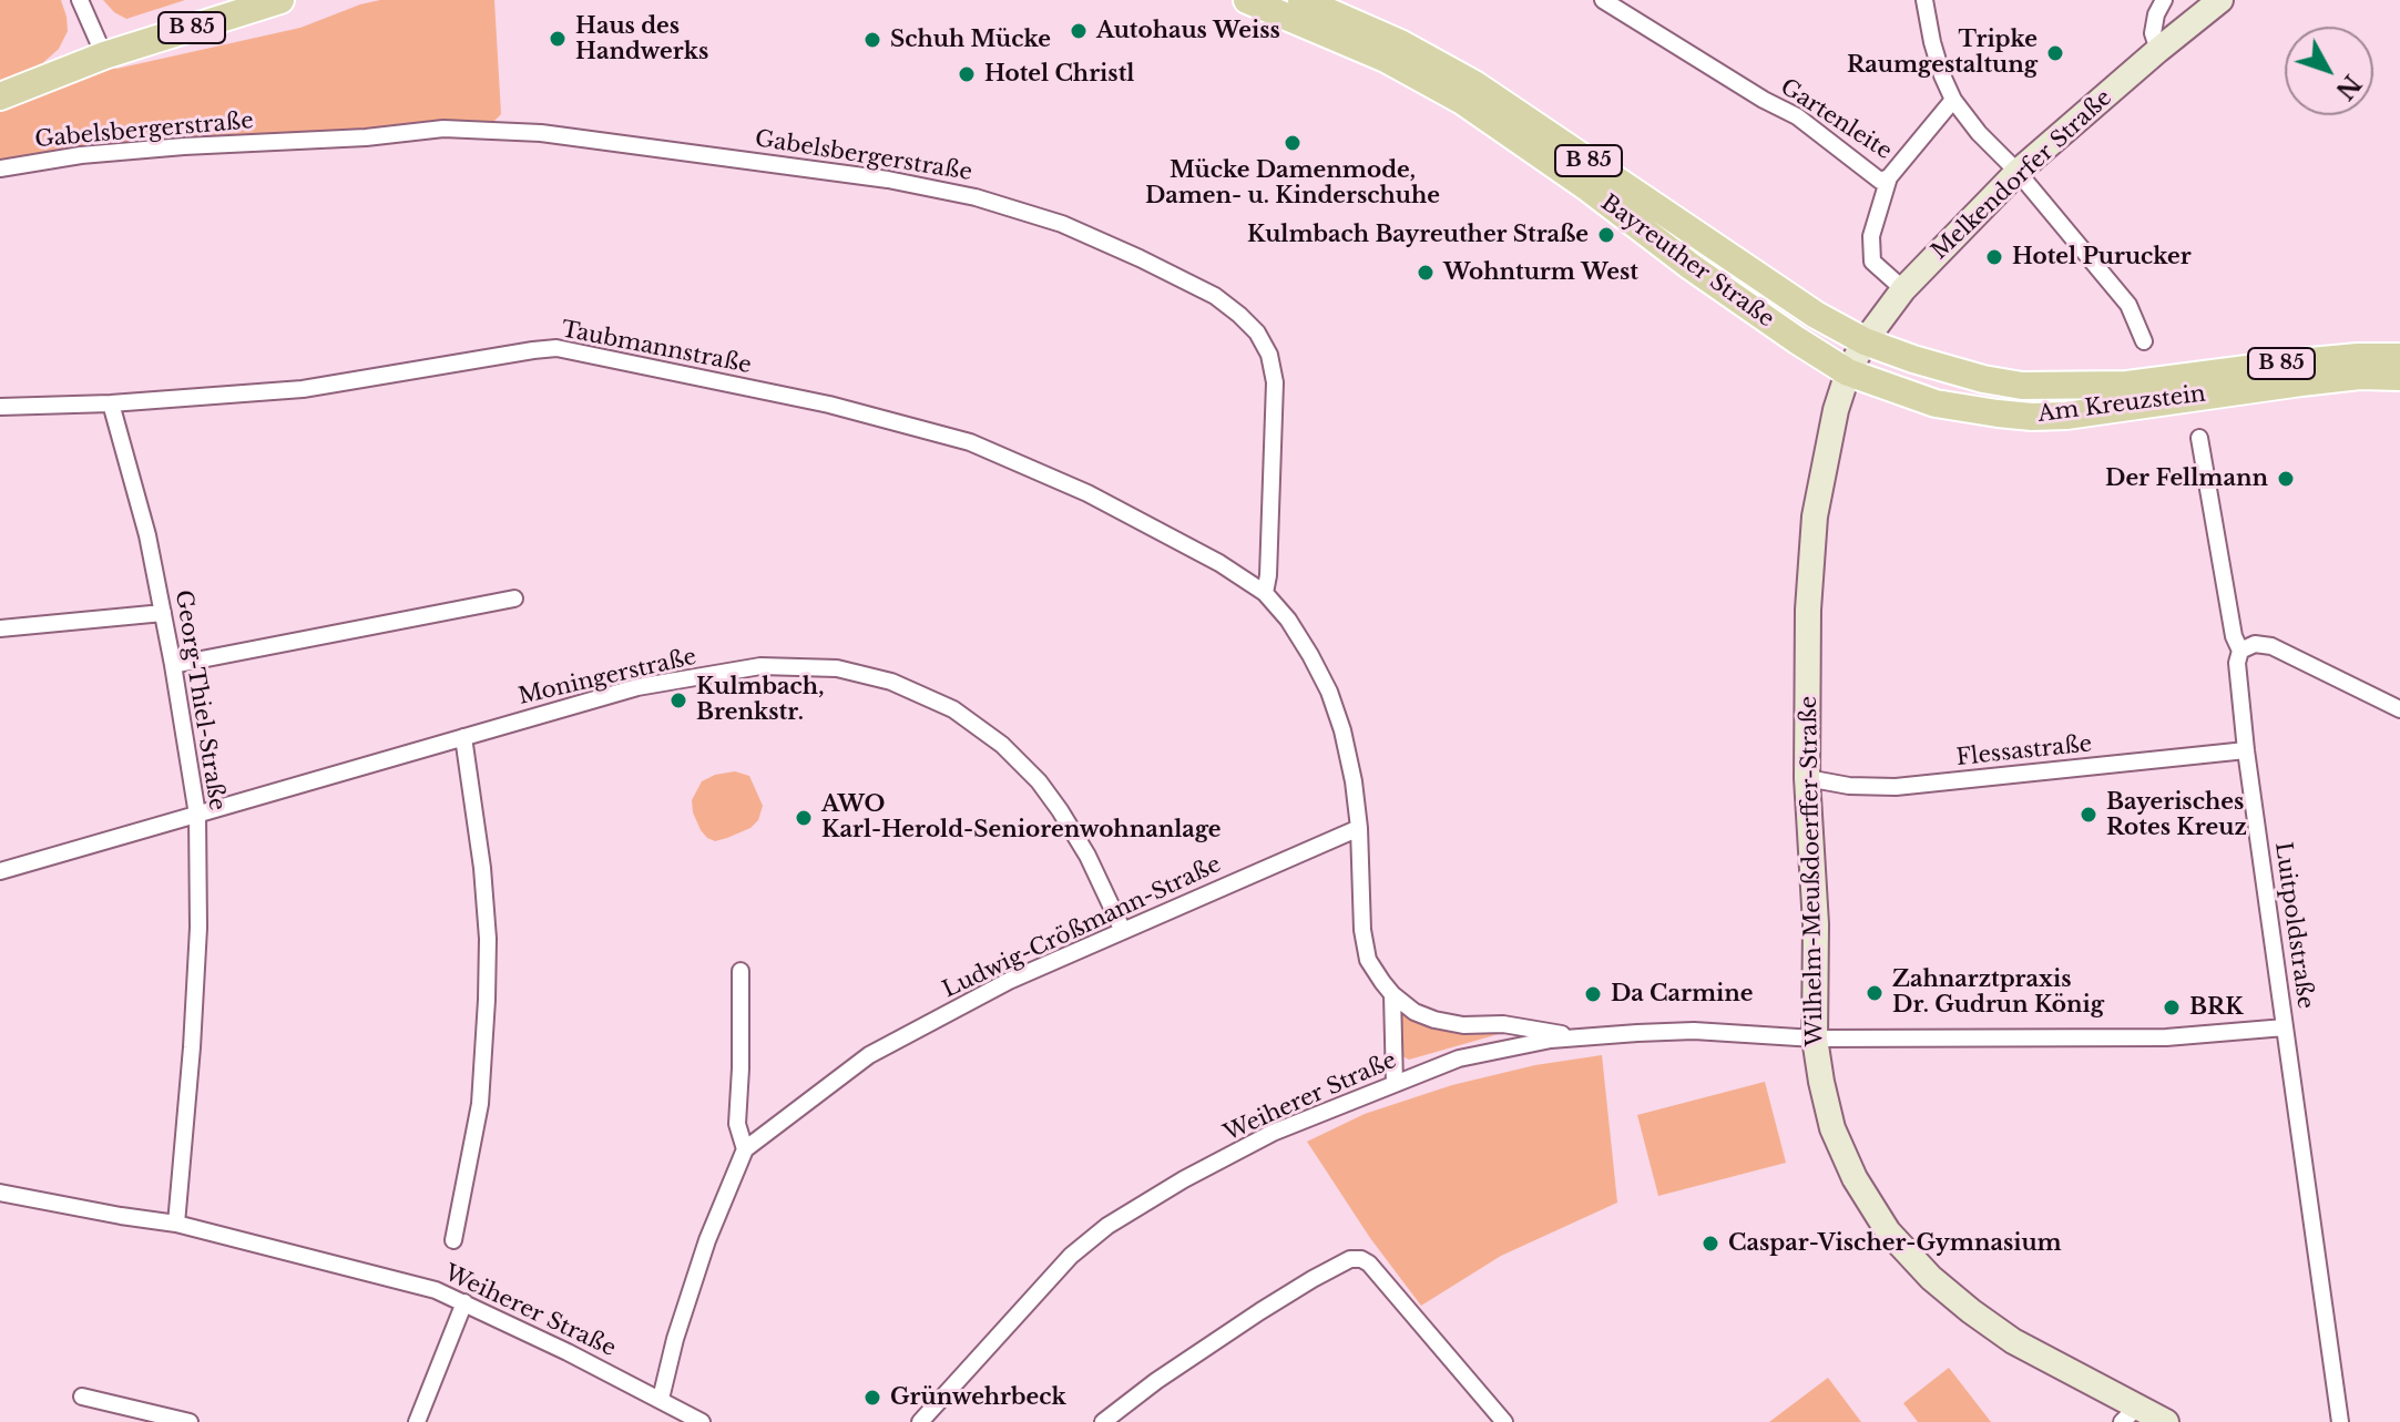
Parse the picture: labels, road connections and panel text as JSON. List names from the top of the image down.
{
  "streets": {
    "main road": ["B 85", "Bayreuther Straße", "Am Kreuzstein"],
    "street": [
      "Gartenleite",
      "Gabelsbergerstraße",
      "Melkendorfer Straße",
      "Taubmannstraße",
      "Moningerstraße",
      "Georg-Thiel-Straße",
      "Flessastraße",
      "Wilhelm-Meußdoerffer-Straße",
      "Luitpoldstraße",
      "Ludwig-Crößmann-Straße",
      "Weiherer Straße"
    ]
  },
  "crossings": [
    ["Gartenleite", "Melkendorfer Straße"],
    ["Gabelsbergerstraße", "Taubmannstraße"],
    ["Melkendorfer Straße", "Bayreuther Straße"],
    ["Melkendorfer Straße", "Am Kreuzstein"],
    ["Melkendorfer Straße", "Wilhelm-Meußdoerffer-Straße"],
    ["Bayreuther Straße", "Am Kreuzstein"],
    ["Bayreuther Straße", "Wilhelm-Meußdoerffer-Straße"],
    ["Taubmannstraße", "Georg-Thiel-Straße"],
    ["Am Kreuzstein", "Wilhelm-Meußdoerffer-Straße"],
    ["Moningerstraße", "Georg-Thiel-Straße"],
    ["Moningerstraße", "Ludwig-Crößmann-Straße"],
    ["Georg-Thiel-Straße", "Weiherer Straße"],
    ["Flessastraße", "Wilhelm-Meußdoerffer-Straße"],
    ["Flessastraße", "Luitpoldstraße"],
    ["Wilhelm-Meußdoerffer-Straße", "Weiherer Straße"],
    ["Luitpoldstraße", "Weiherer Straße"]
  ],
  "places": [
    "Autohaus Weiss",
    "Haus des Handwerks",
    "Schuh Mücke",
    "Tripke Raumgestaltung",
    "Hotel Christl",
    "Mücke Damenmode, Damen- u. Kinderschuhe",
    "Kulmbach Bayreuther Straße",
    "Hotel Purucker",
    "Wohnturm West",
    "Der Fellmann",
    "Kulmbach, Brenkstr.",
    "Bayerisches Rotes Kreuz",
    "AWO Karl-Herold-Seniorenwohnanlage",
    "Zahnarztpraxis Dr. Gudrun König",
    "Da Carmine",
    "BRK",
    "Caspar-Vischer-Gymnasium",
    "Grünwehrbeck"
  ],
  "north": "bottom right"
}
